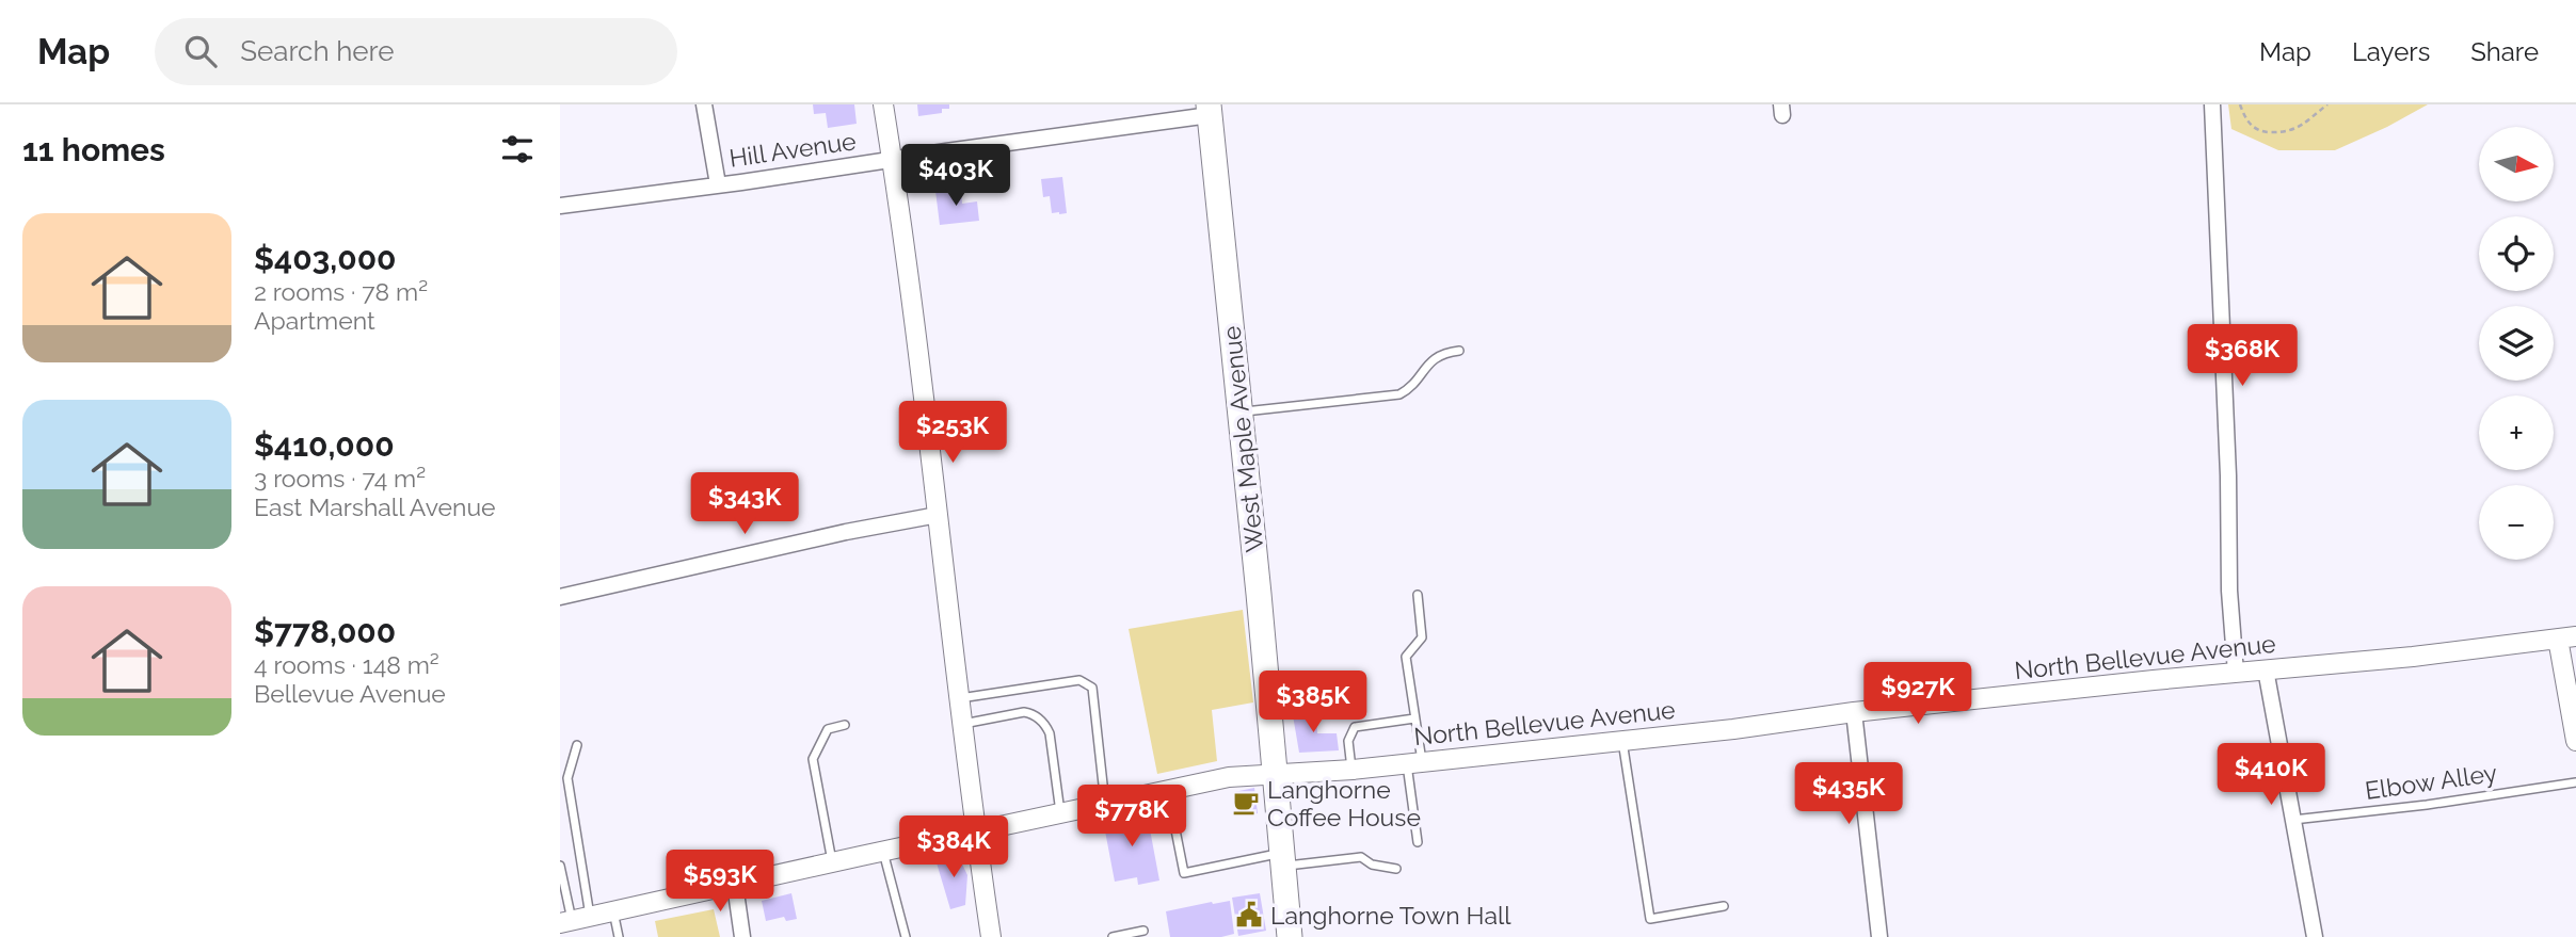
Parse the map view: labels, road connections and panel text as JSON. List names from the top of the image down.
{
  "streets": {
    "main road": ["West Maple Avenue"],
    "street": ["Hill Avenue", "North Bellevue Avenue"],
    "lane": ["Elbow Alley"]
  },
  "crossings": [
    ["Hill Avenue", "West Maple Avenue"],
    ["West Maple Avenue", "North Bellevue Avenue"]
  ],
  "places": {
    "cafe": ["Langhorne Coffee House"],
    "public building": ["Langhorne Town Hall"]
  },
  "north": "right",
  "page": {
    "header": "Map",
    "search": "Search here",
    "nav": ["Map", "Layers", "Share"],
    "heading": "11 homes",
    "map_buttons": ["+", "−"],
    "price": [
      "$403K",
      "$368K",
      "$253K",
      "$343K",
      "$927K",
      "$385K",
      "$410K",
      "$435K",
      "$778K",
      "$384K",
      "$593K"
    ],
    "list": [
      {
        "name": "$403,000",
        "note": "2 rooms · 78 m² · Apartment"
      },
      {
        "name": "$410,000",
        "note": "3 rooms · 74 m² · East Marshall Avenue"
      },
      {
        "name": "$778,000",
        "note": "4 rooms · 148 m² · Bellevue Avenue"
      }
    ]
  }
}
